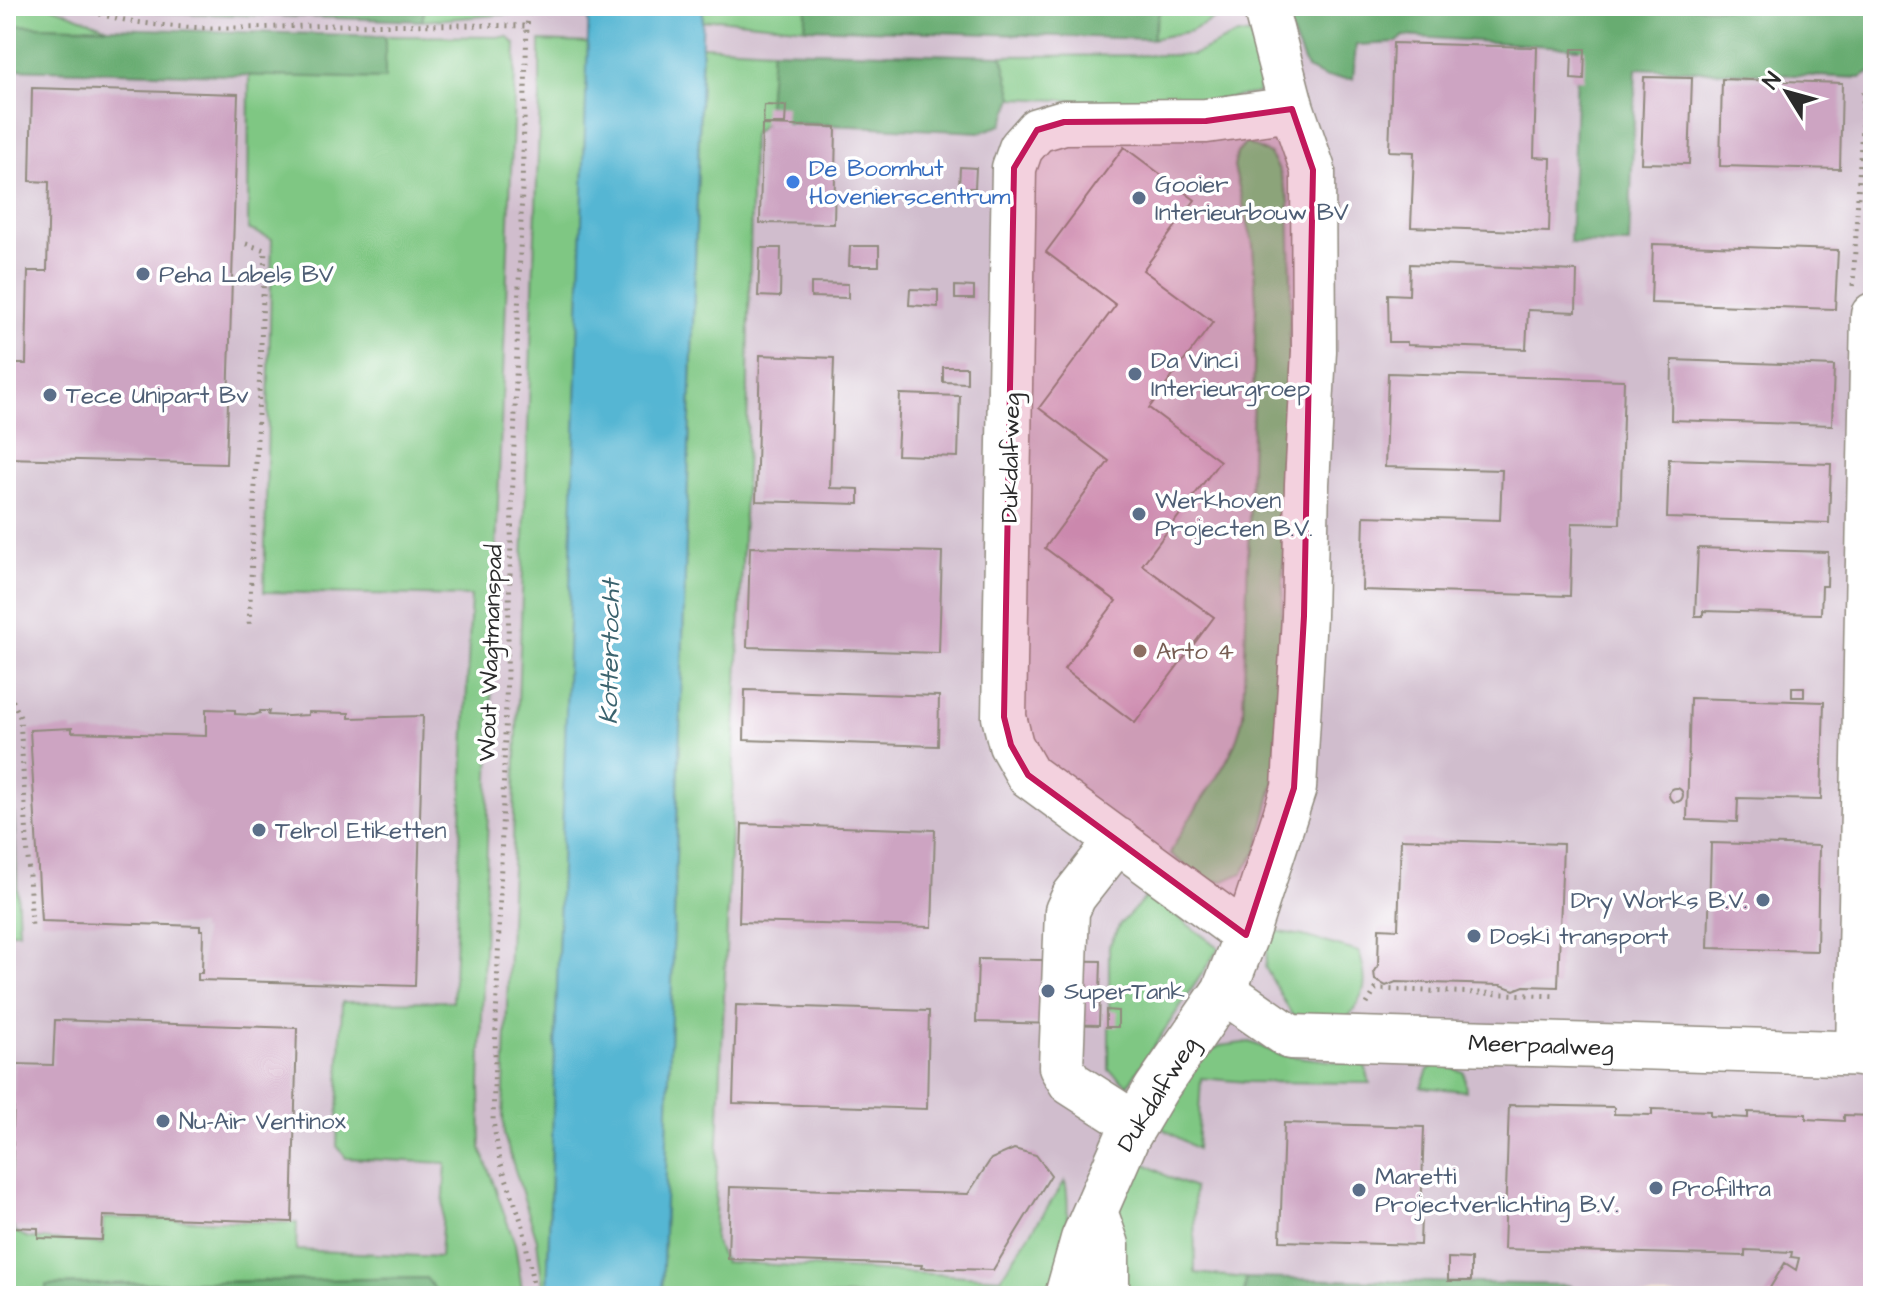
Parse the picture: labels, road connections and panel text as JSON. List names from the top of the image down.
{
  "streets": {
    "street": ["Dukdalfweg", "Meerpaalweg"],
    "path": ["Wout Wagtmanspad"]
  },
  "crossings": [
    ["Dukdalfweg", "Meerpaalweg"]
  ],
  "water": ["Kottertocht"],
  "places": [
    "De Boomhut Hovenierscentrum",
    "Gooier Interieurbouw BV",
    "Peha Labels BV",
    "Da Vinci Interieurgroep",
    "Tece Unipart Bv",
    "Werkhoven Projecten B.V.",
    "Arto 4",
    "Telrol Etiketten",
    "Dry Works B.V.",
    "Doski transport",
    "SuperTank",
    "Nu-Air Ventinox",
    "Profiltra",
    "Maretti Projectverlichting B.V."
  ],
  "north": "top left"
}
